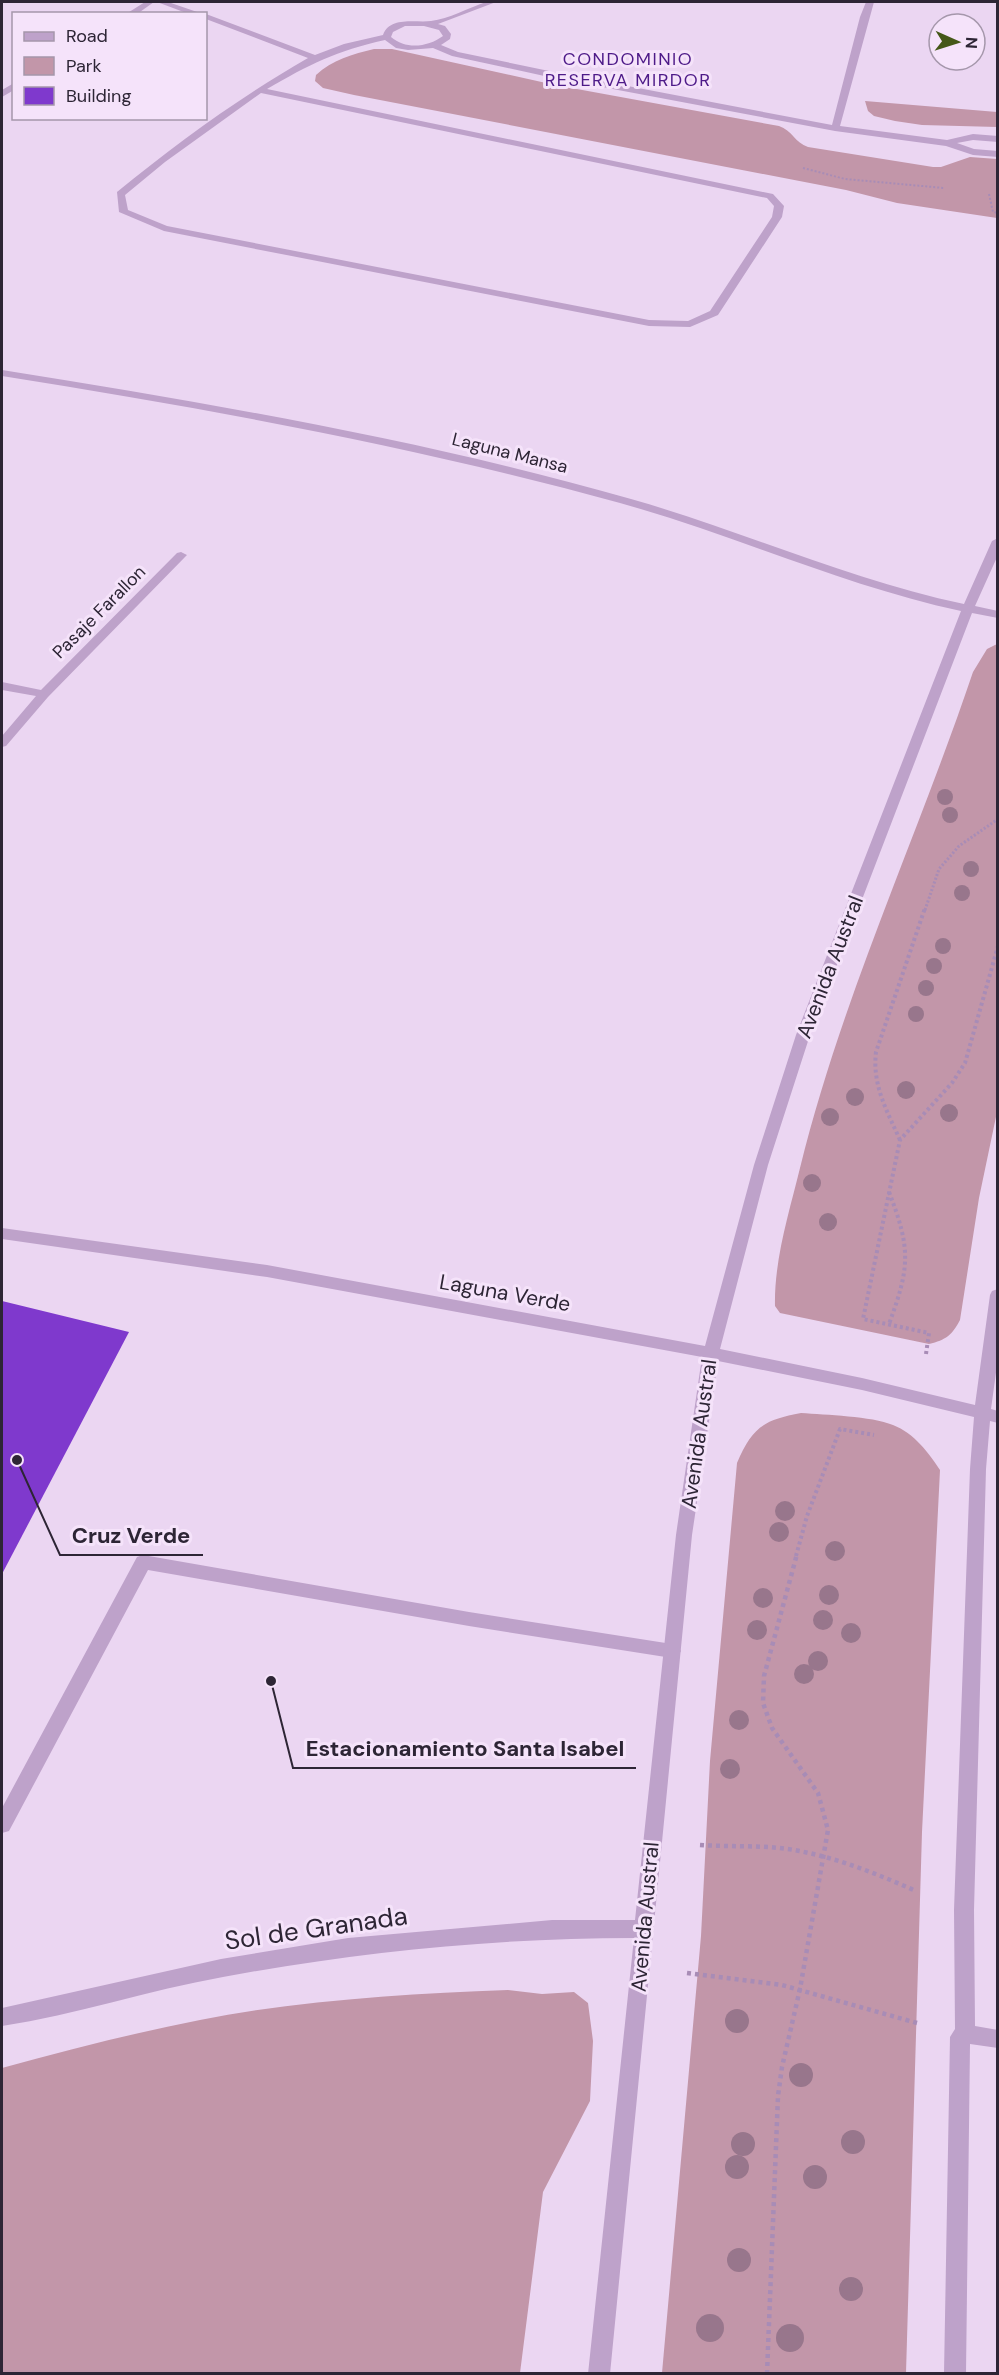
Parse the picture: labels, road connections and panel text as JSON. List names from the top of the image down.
{
  "streets": {
    "street": [
      "Laguna Mansa",
      "Pasaje Farallon",
      "Avenida Austral",
      "Laguna Verde",
      "Sol de Granada"
    ]
  },
  "crossings": [
    ["Laguna Mansa", "Avenida Austral"],
    ["Avenida Austral", "Laguna Verde"],
    ["Avenida Austral", "Sol de Granada"]
  ],
  "districts": ["CONDOMINIO RESERVA MIRDOR"],
  "places": ["Cruz Verde", "Estacionamiento Santa Isabel"],
  "legend": ["Road", "Park", "Building"],
  "north": "right"
}
